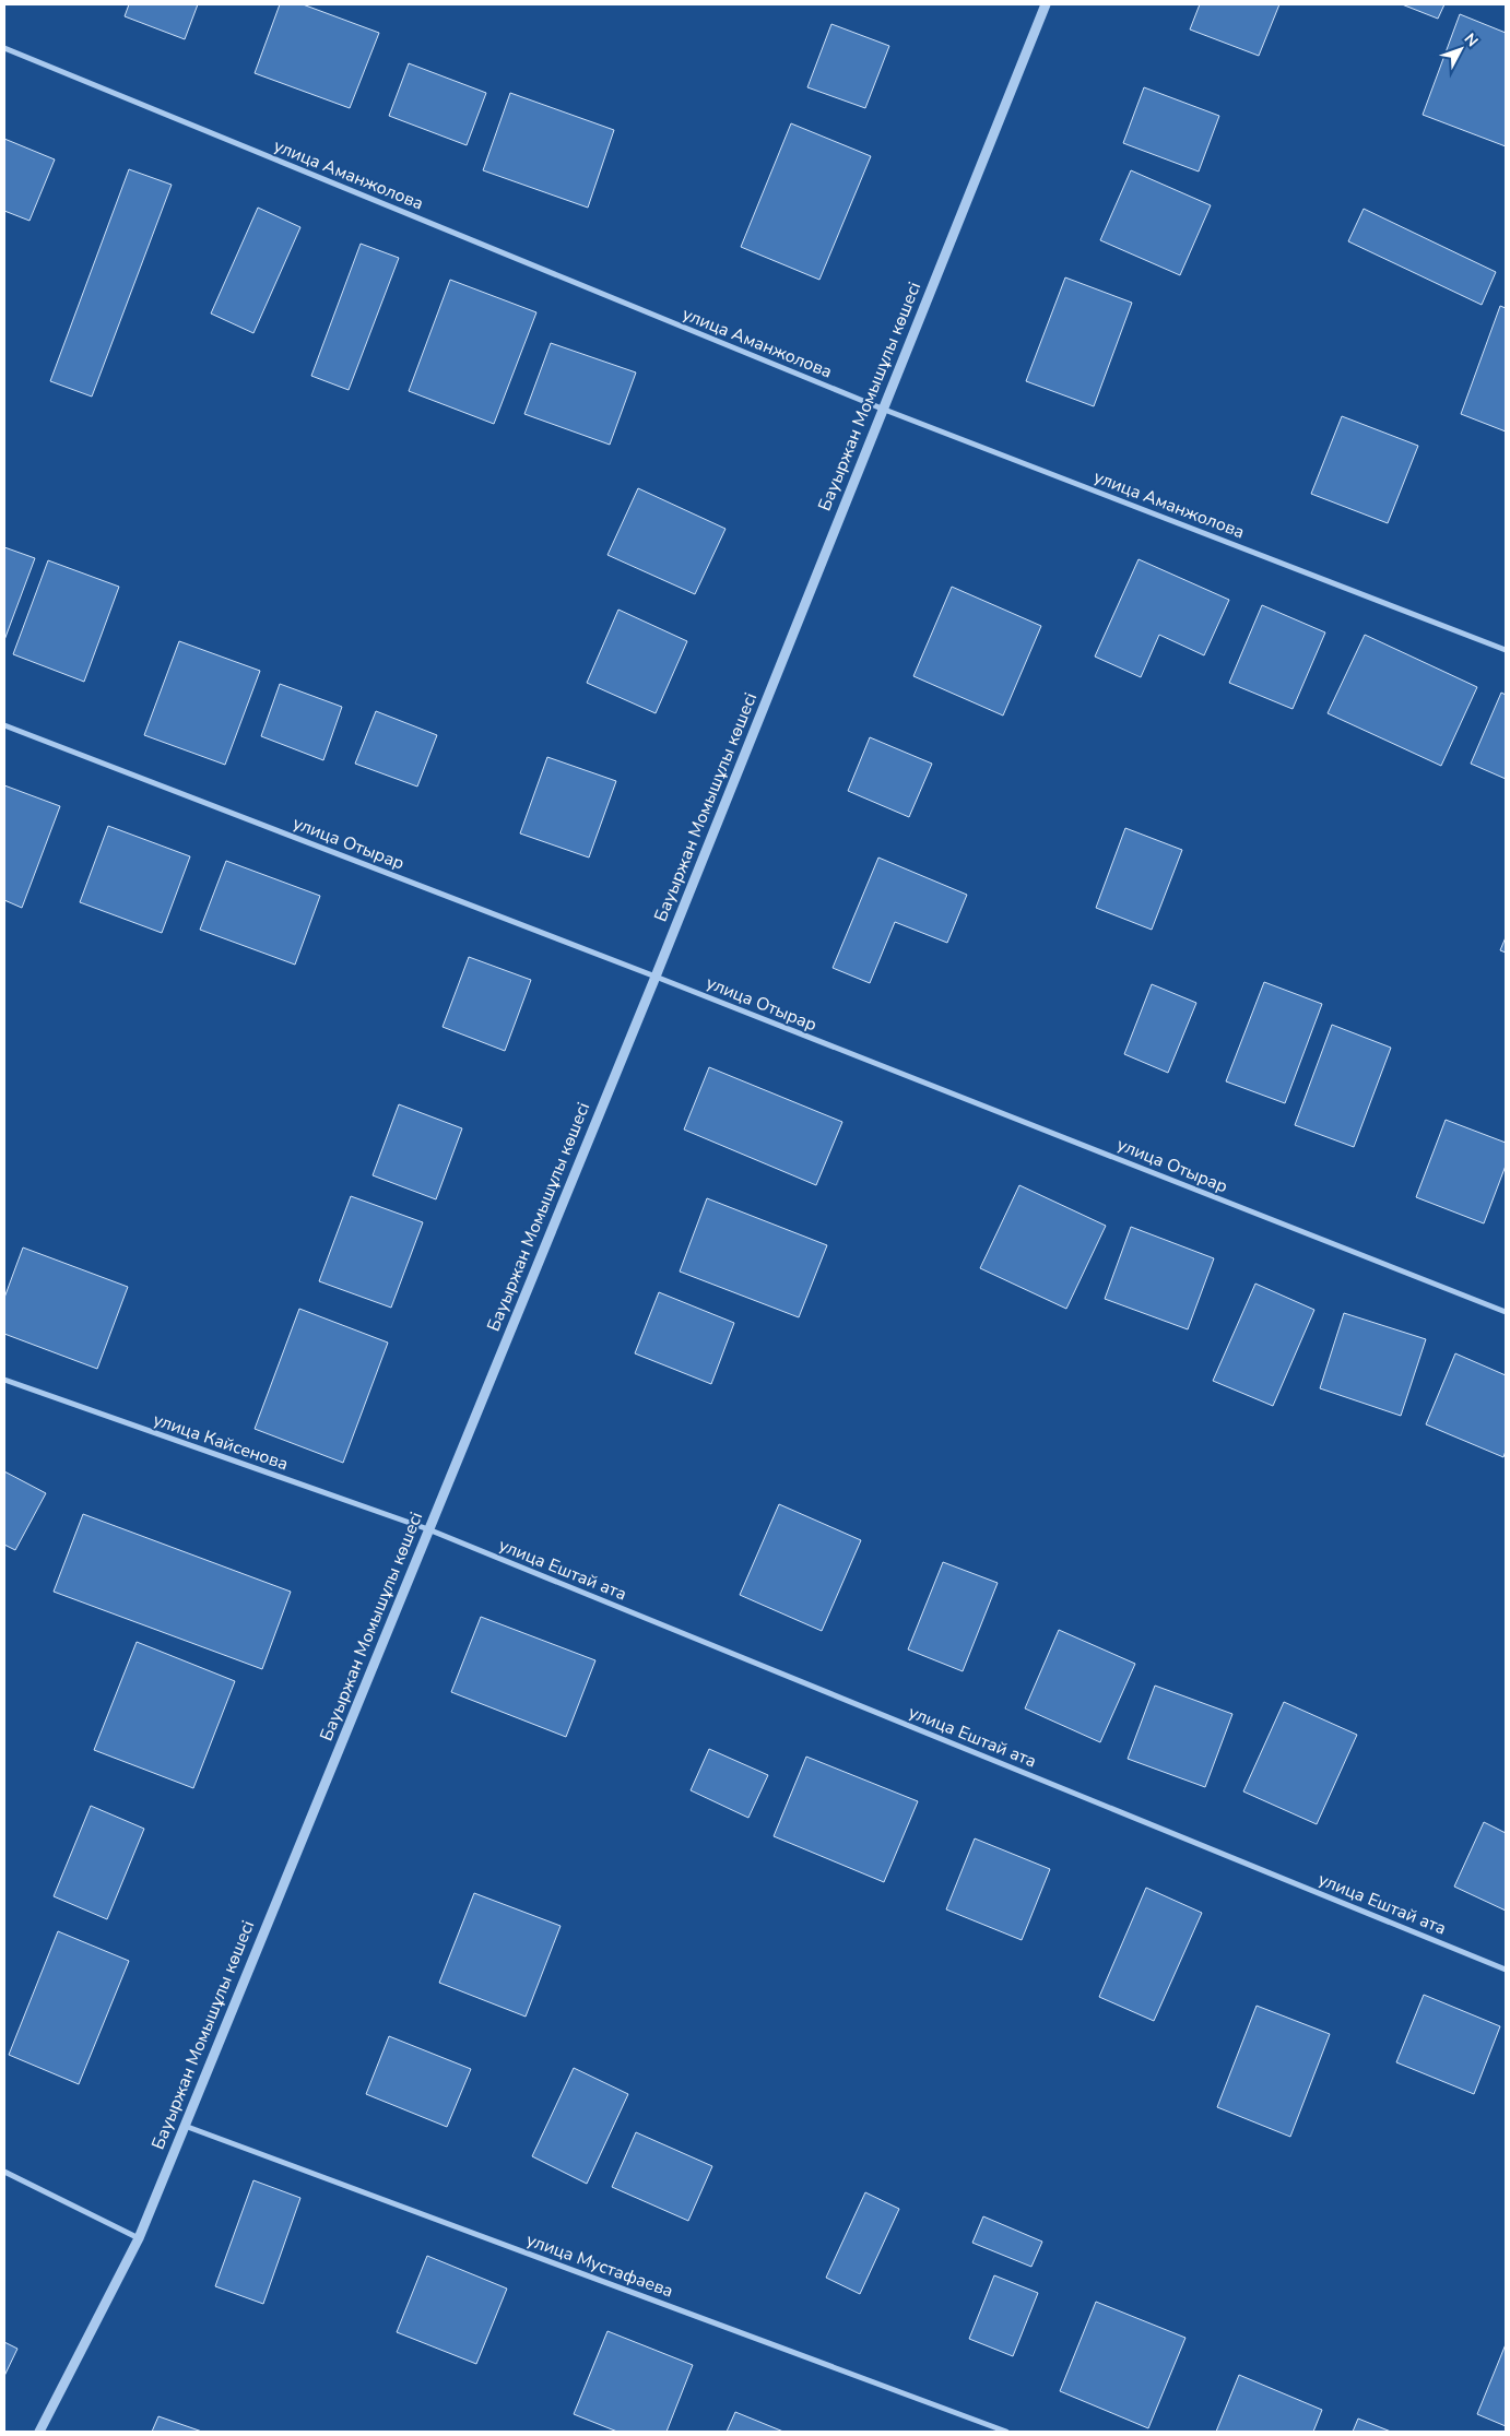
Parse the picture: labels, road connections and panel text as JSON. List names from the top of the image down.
{
  "streets": {
    "street": [
      "улица Аманжолова",
      "Бауыржан Момышұлы көшесі",
      "улица Отырар",
      "улица Кайсенова",
      "улица Ештай ата",
      "улица Мустафаева"
    ]
  },
  "crossings": [
    ["улица Аманжолова", "Бауыржан Момышұлы көшесі"],
    ["Бауыржан Момышұлы көшесі", "улица Отырар"],
    ["Бауыржан Момышұлы көшесі", "улица Кайсенова"],
    ["Бауыржан Момышұлы көшесі", "улица Ештай ата"],
    ["Бауыржан Момышұлы көшесі", "улица Мустафаева"],
    ["улица Кайсенова", "улица Ештай ата"]
  ],
  "north": "top right"
}
